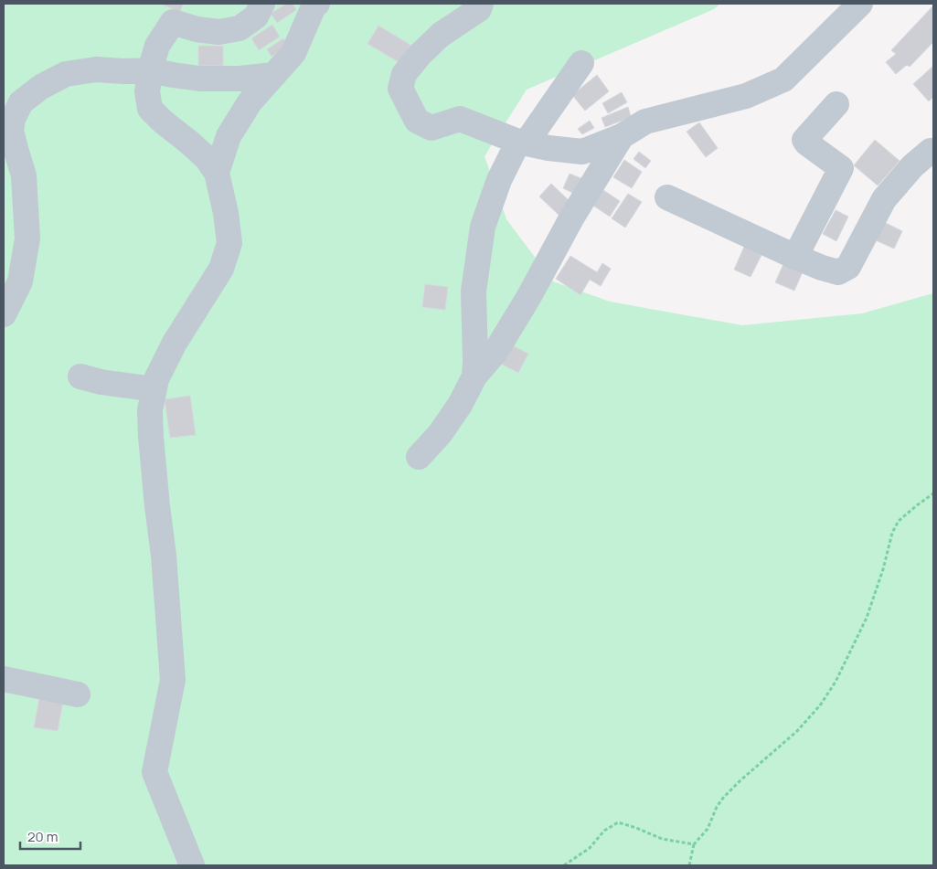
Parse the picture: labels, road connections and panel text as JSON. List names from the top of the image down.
{
  "scale_bar": "20 m"
}
